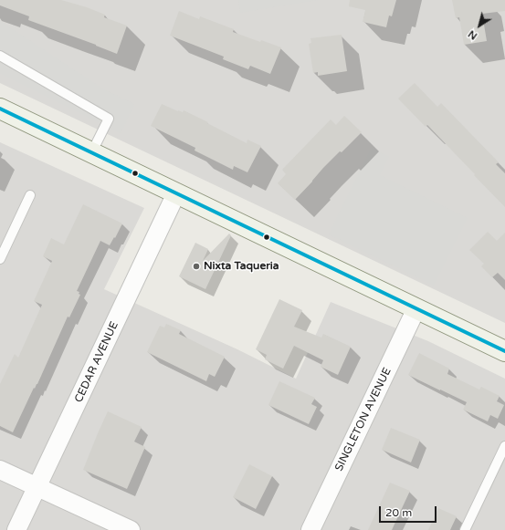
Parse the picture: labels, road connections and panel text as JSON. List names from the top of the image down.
{
  "streets": {
    "street": ["CEDAR AVENUE", "SINGLETON AVENUE"]
  },
  "places": ["Nixta Taqueria"],
  "scale_bar": "20 m",
  "north": "bottom left"
}
